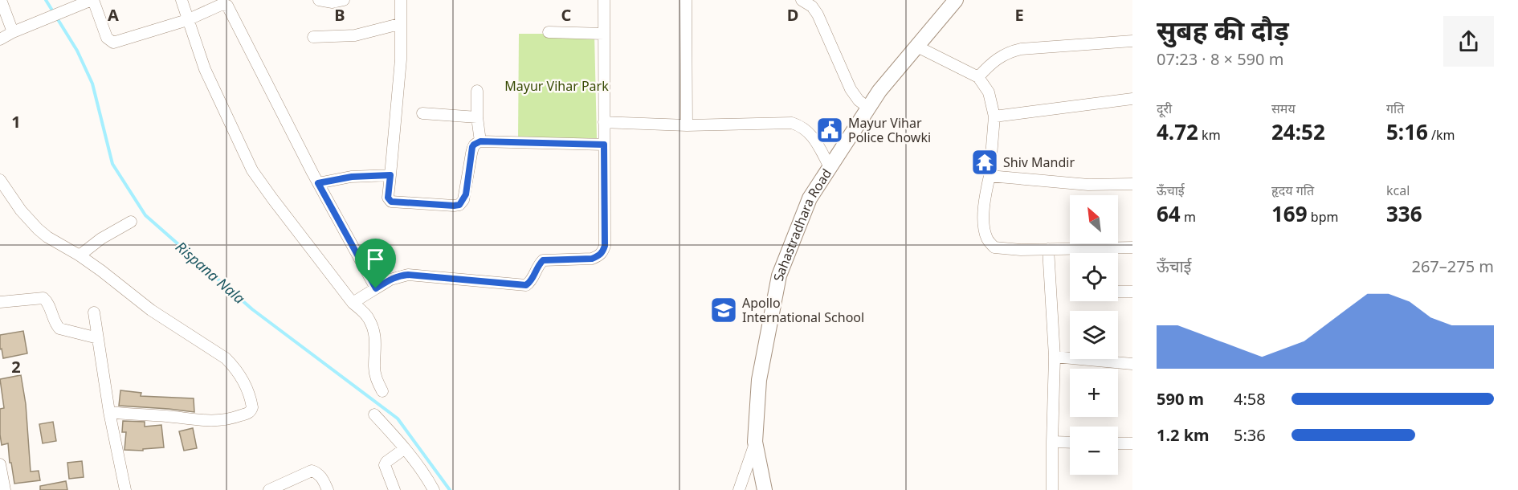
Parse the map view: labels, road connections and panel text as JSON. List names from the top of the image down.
{
  "streets": {
    "main road": ["Sahastradhara Road"]
  },
  "water": ["Rispana Nala"],
  "parks": ["Mayur Vihar Park"],
  "places": {
    "public building": ["Mayur Vihar Police Chowki"],
    "temple": ["Shiv Mandir"],
    "school or university": ["Apollo International School"]
  },
  "north": "top left",
  "page": {
    "heading": ["सुबह की दौड़", "07:23 · 8 × 590 m"],
    "stats": [
      ["दूरी", "4.72 km"],
      ["समय", "24:52"],
      ["गति", "5:16 /km"],
      ["ऊँचाई", "64 m"],
      ["हृदय गति", "169 bpm"],
      ["kcal", "336"]
    ],
    "map_buttons": ["+", "−"],
    "chart": ["ऊँचाई", "267–275 m"],
    "list": [
      {
        "name": "590 m",
        "note": "4:58"
      },
      {
        "name": "1.2 km",
        "note": "5:36"
      }
    ]
  },
  "grid": {
    "columns": [
      "A",
      "B",
      "C",
      "D",
      "E"
    ],
    "rows": ["1", "2"]
  }
}
